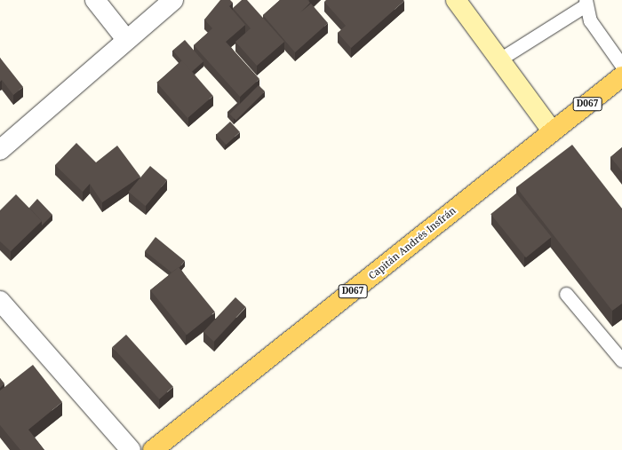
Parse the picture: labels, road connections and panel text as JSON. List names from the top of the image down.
{
  "streets": {
    "main road": ["D067", "Capitán Andrés Insfrán"]
  }
}
